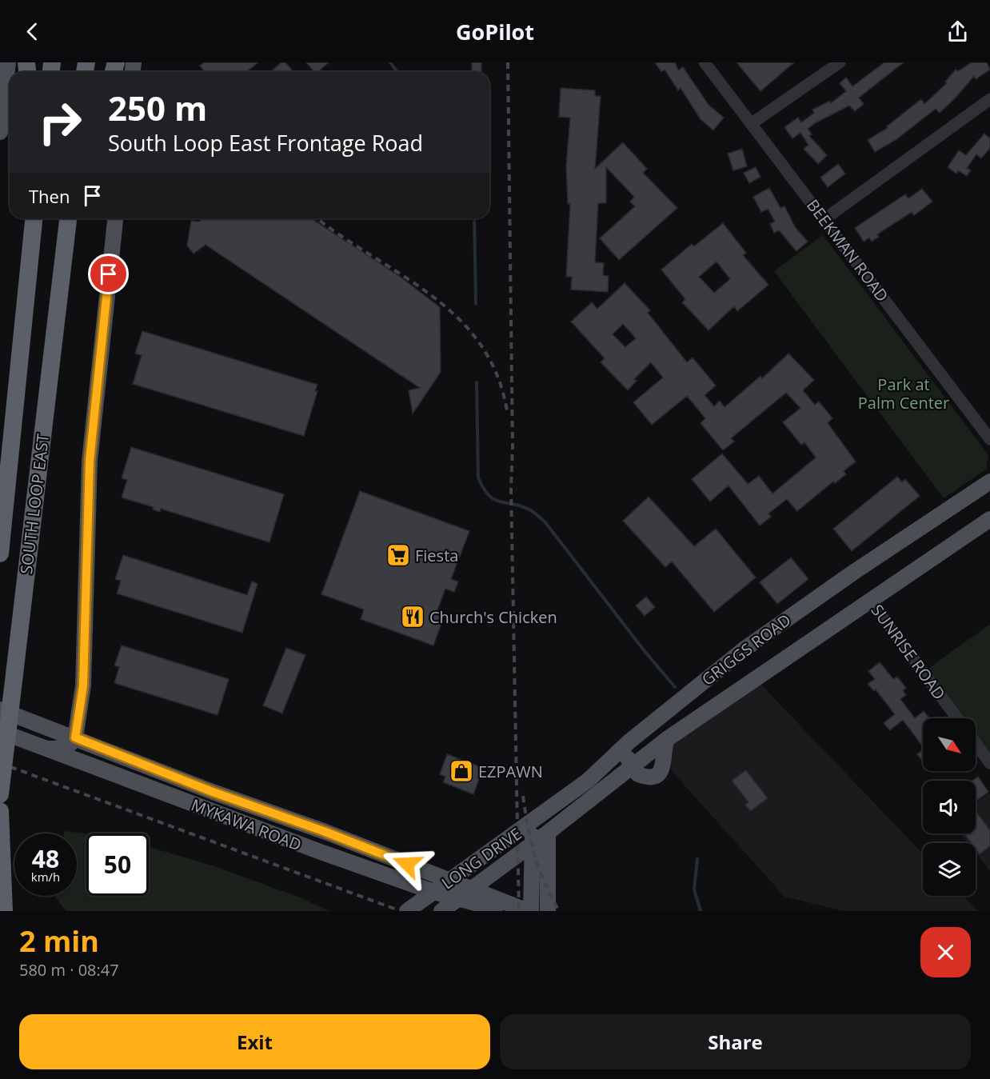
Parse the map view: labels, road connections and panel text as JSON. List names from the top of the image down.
{
  "streets": {
    "highway": ["SOUTH LOOP EAST"],
    "main road": ["GRIGGS ROAD", "MYKAWA ROAD", "LONG DRIVE"],
    "street": ["BEEKMAN ROAD", "SUNRISE ROAD"]
  },
  "crossings": [
    ["GRIGGS ROAD", "SUNRISE ROAD"],
    ["GRIGGS ROAD", "LONG DRIVE"],
    ["MYKAWA ROAD", "LONG DRIVE"]
  ],
  "parks": ["Park at Palm Center"],
  "places": {
    "supermarket": ["Fiesta"],
    "restaurant": ["Church's Chicken"],
    "shop": ["EZPAWN"]
  },
  "north": "bottom right",
  "page": {
    "header": "GoPilot",
    "turn": ["250 m", "South Loop East Frontage Road"],
    "then": "Then",
    "speed": "48 km/h",
    "limit": "50",
    "heading": ["2 min", "580 m · 08:47"],
    "buttons": ["Exit", "Share"]
  }
}
